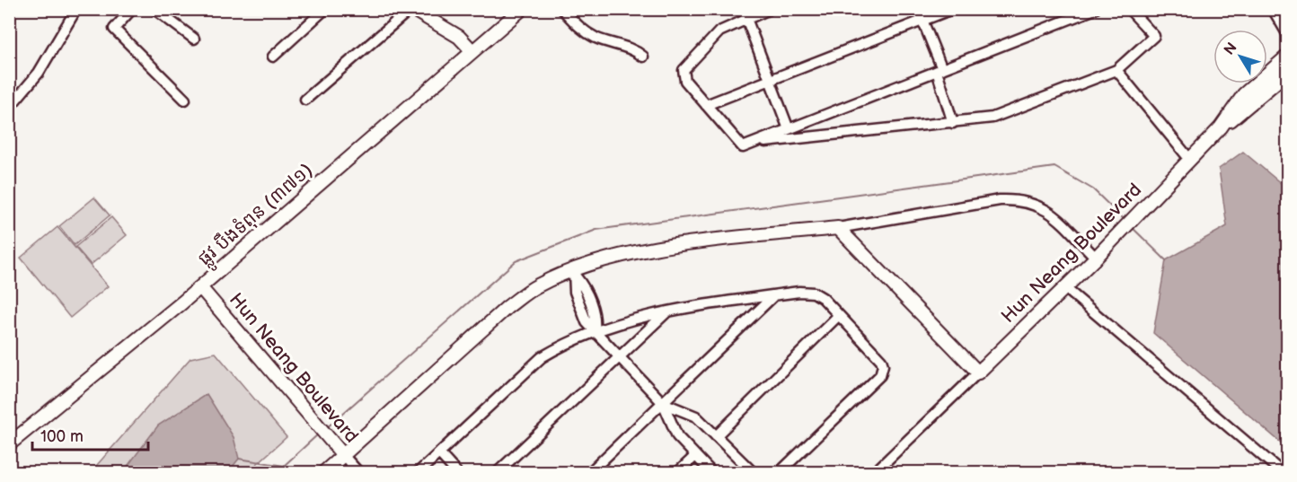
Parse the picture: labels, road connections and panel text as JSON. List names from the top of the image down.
{
  "streets": {
    "main road": ["ផ្លូវ បឹងទំពុន (៣៧១)", "Hun Neang Boulevard"]
  },
  "crossings": [
    ["ផ្លូវ បឹងទំពុន (៣៧១)", "Hun Neang Boulevard"]
  ],
  "scale_bar": "100 m",
  "north": "top left"
}
